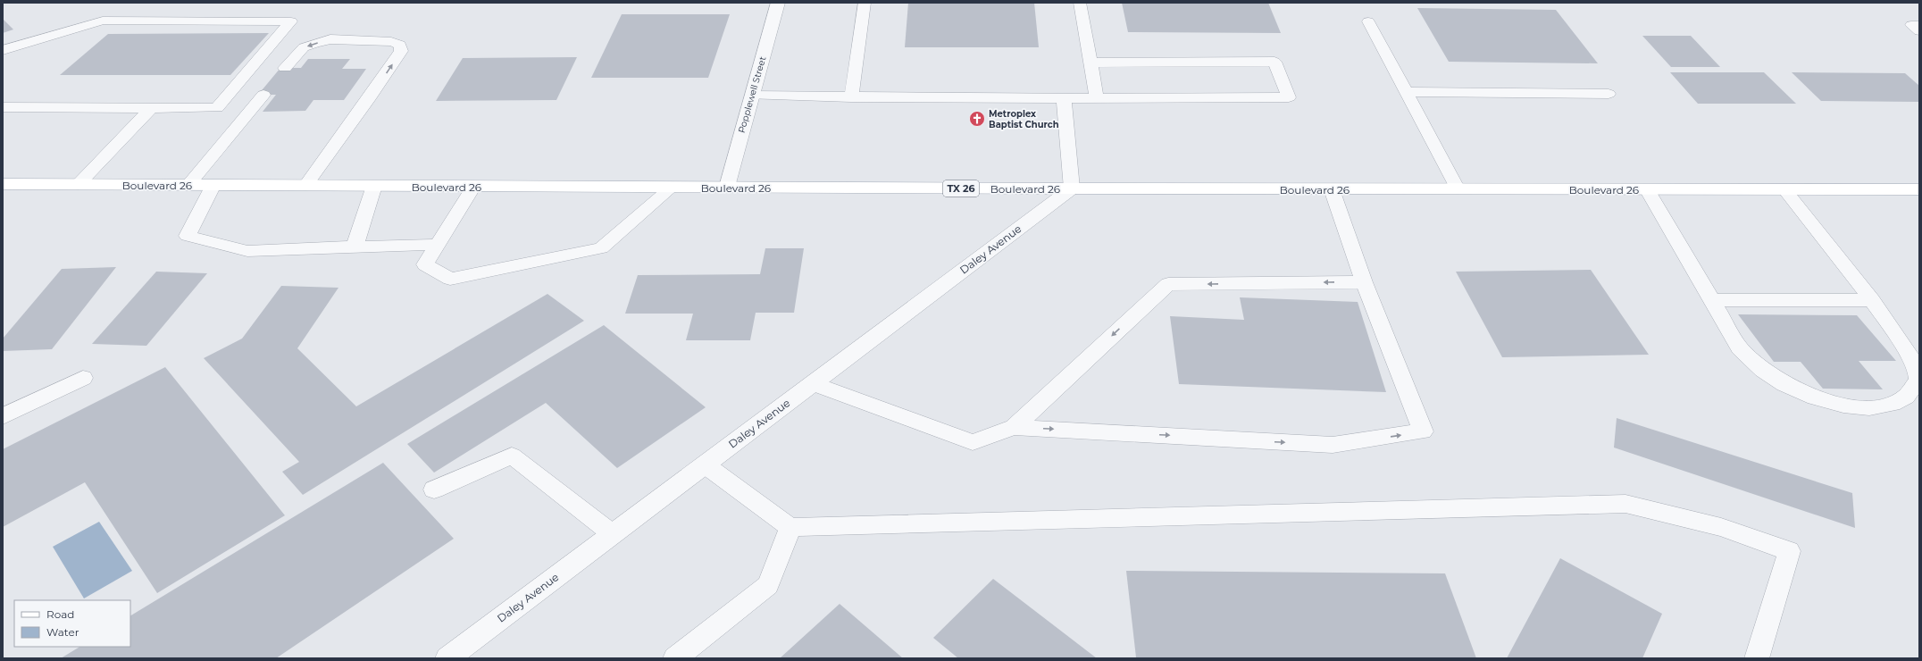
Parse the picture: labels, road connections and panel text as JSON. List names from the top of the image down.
{
  "streets": {
    "main road": ["Boulevard 26", "TX 26"],
    "street": ["Popplewell Street", "Daley Avenue"]
  },
  "crossings": [
    ["Popplewell Street", "Boulevard 26"],
    ["Boulevard 26", "Daley Avenue"]
  ],
  "places": {
    "church": ["Metroplex Baptist Church"]
  },
  "legend": ["Road", "Water"]
}
